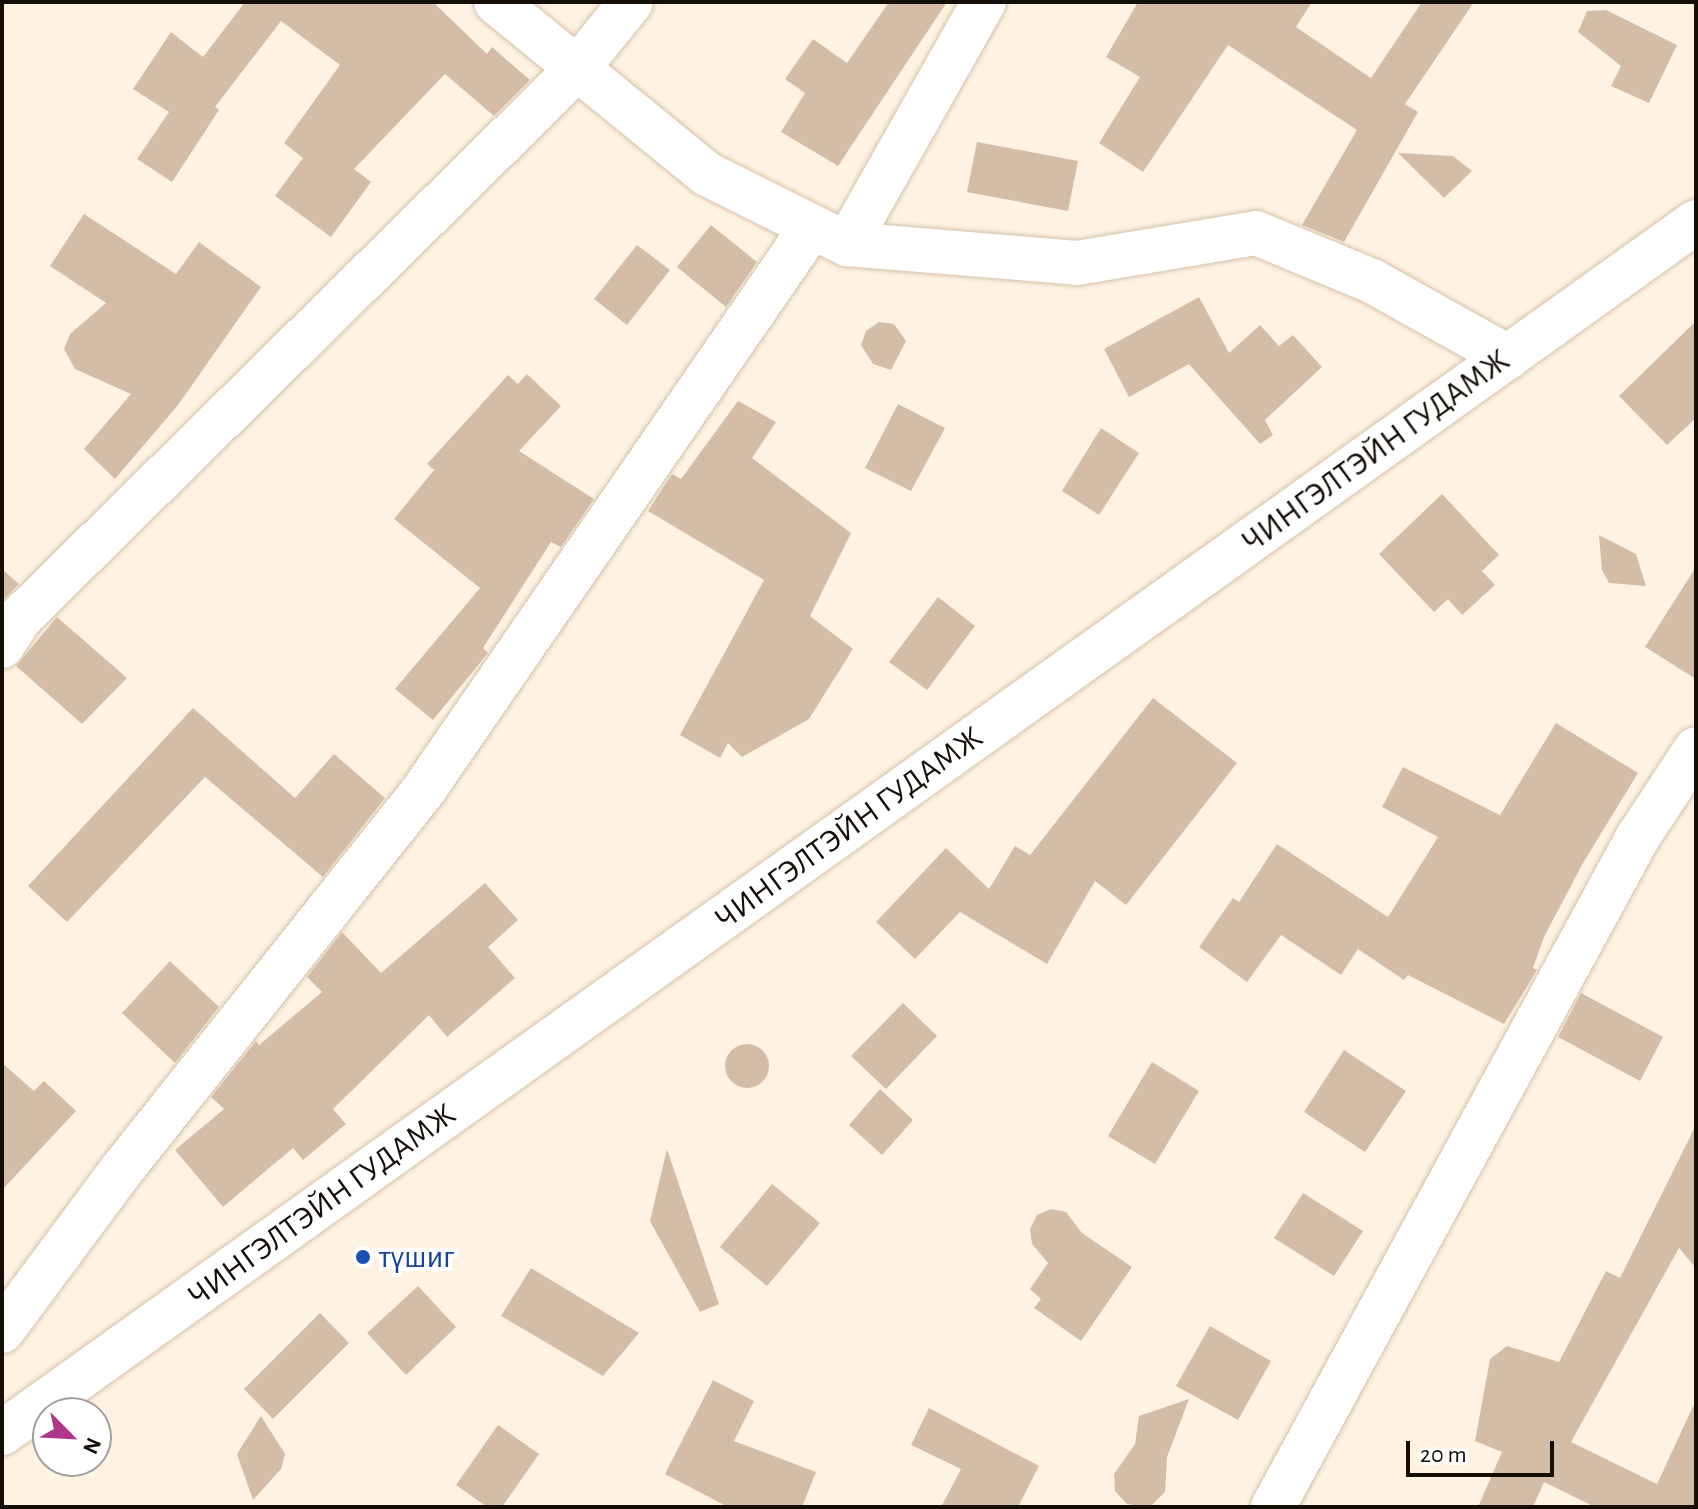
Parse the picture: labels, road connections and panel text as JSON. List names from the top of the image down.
{
  "streets": {
    "street": ["ЧИНГЭЛТЭЙН ГУДАМЖ"]
  },
  "places": ["түшиг"],
  "scale_bar": "20 m",
  "north": "bottom right"
}
